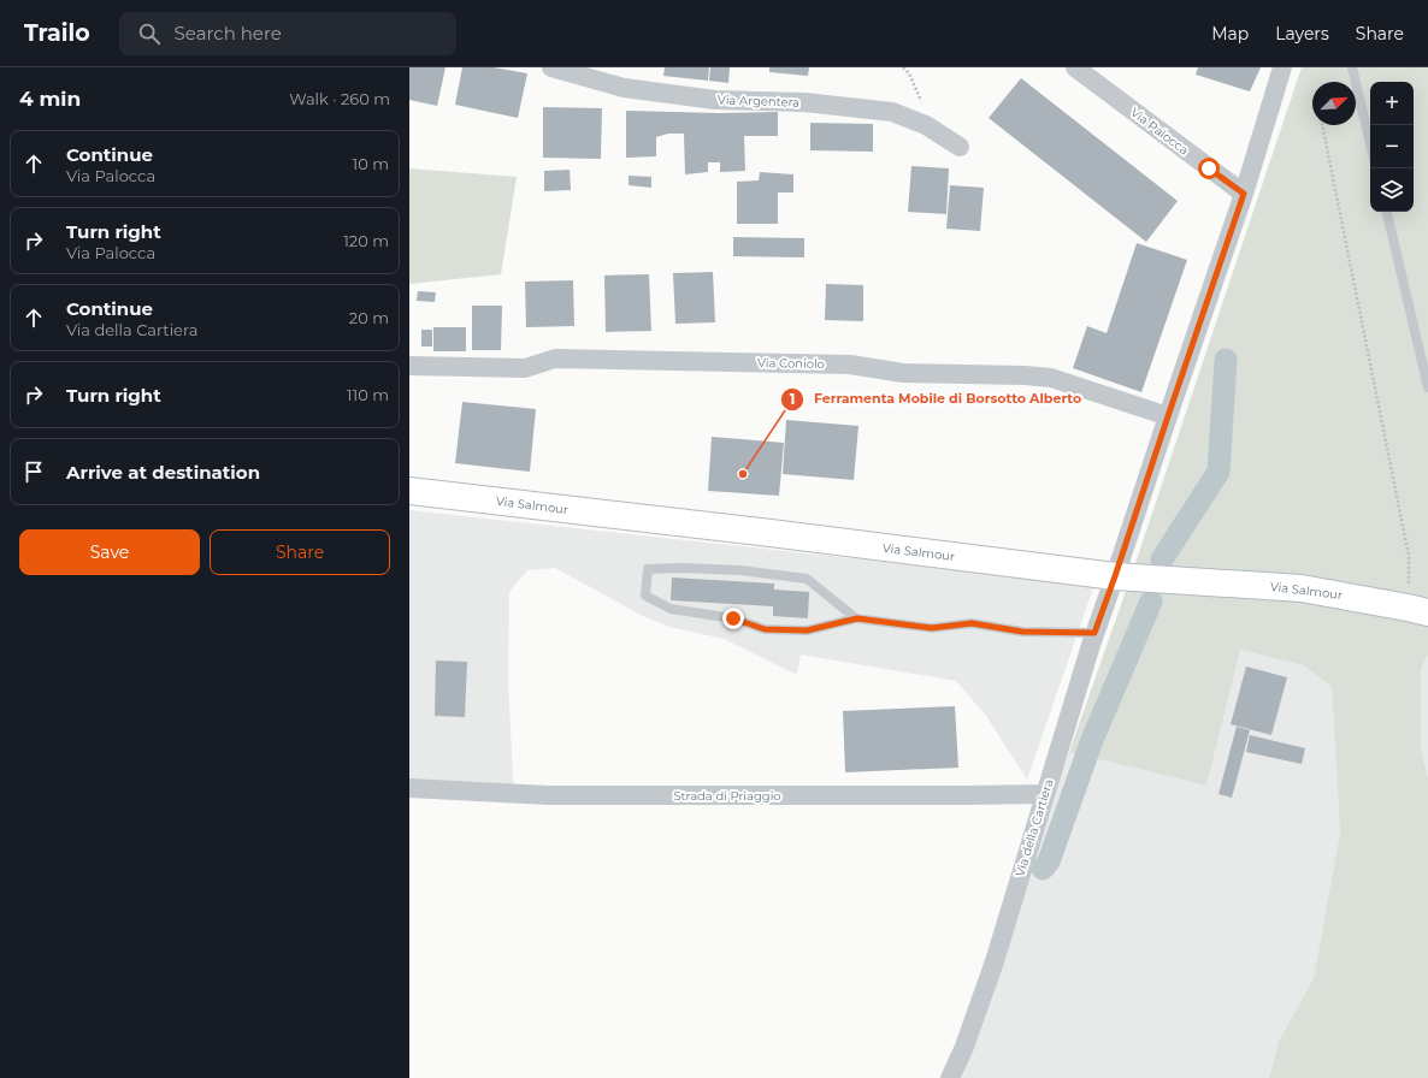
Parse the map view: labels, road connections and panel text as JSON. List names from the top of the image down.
{
  "streets": {
    "main road": ["Via Salmour"],
    "street": [
      "Via Argentera",
      "Via Palocca",
      "Via Coniolo",
      "Strada di Priaggio",
      "Via della Cartiera"
    ]
  },
  "crossings": [
    ["Via Salmour", "Via della Cartiera"],
    ["Strada di Priaggio", "Via della Cartiera"]
  ],
  "places": ["Ferramenta Mobile di Borsotto Alberto"],
  "north": "top right",
  "page": {
    "header": "Trailo",
    "search": "Search here",
    "nav": ["Map", "Layers", "Share"],
    "heading": ["4 min", "Walk · 260 m"],
    "map_buttons": ["+", "−"],
    "list": [
      ["Continue", "Via Palocca", "10 m"],
      ["Turn right", "Via Palocca", "120 m"],
      ["Continue", "Via della Cartiera", "20 m"],
      ["Turn right", "110 m"],
      "Arrive at destination"
    ],
    "buttons": ["Save", "Share"]
  }
}
